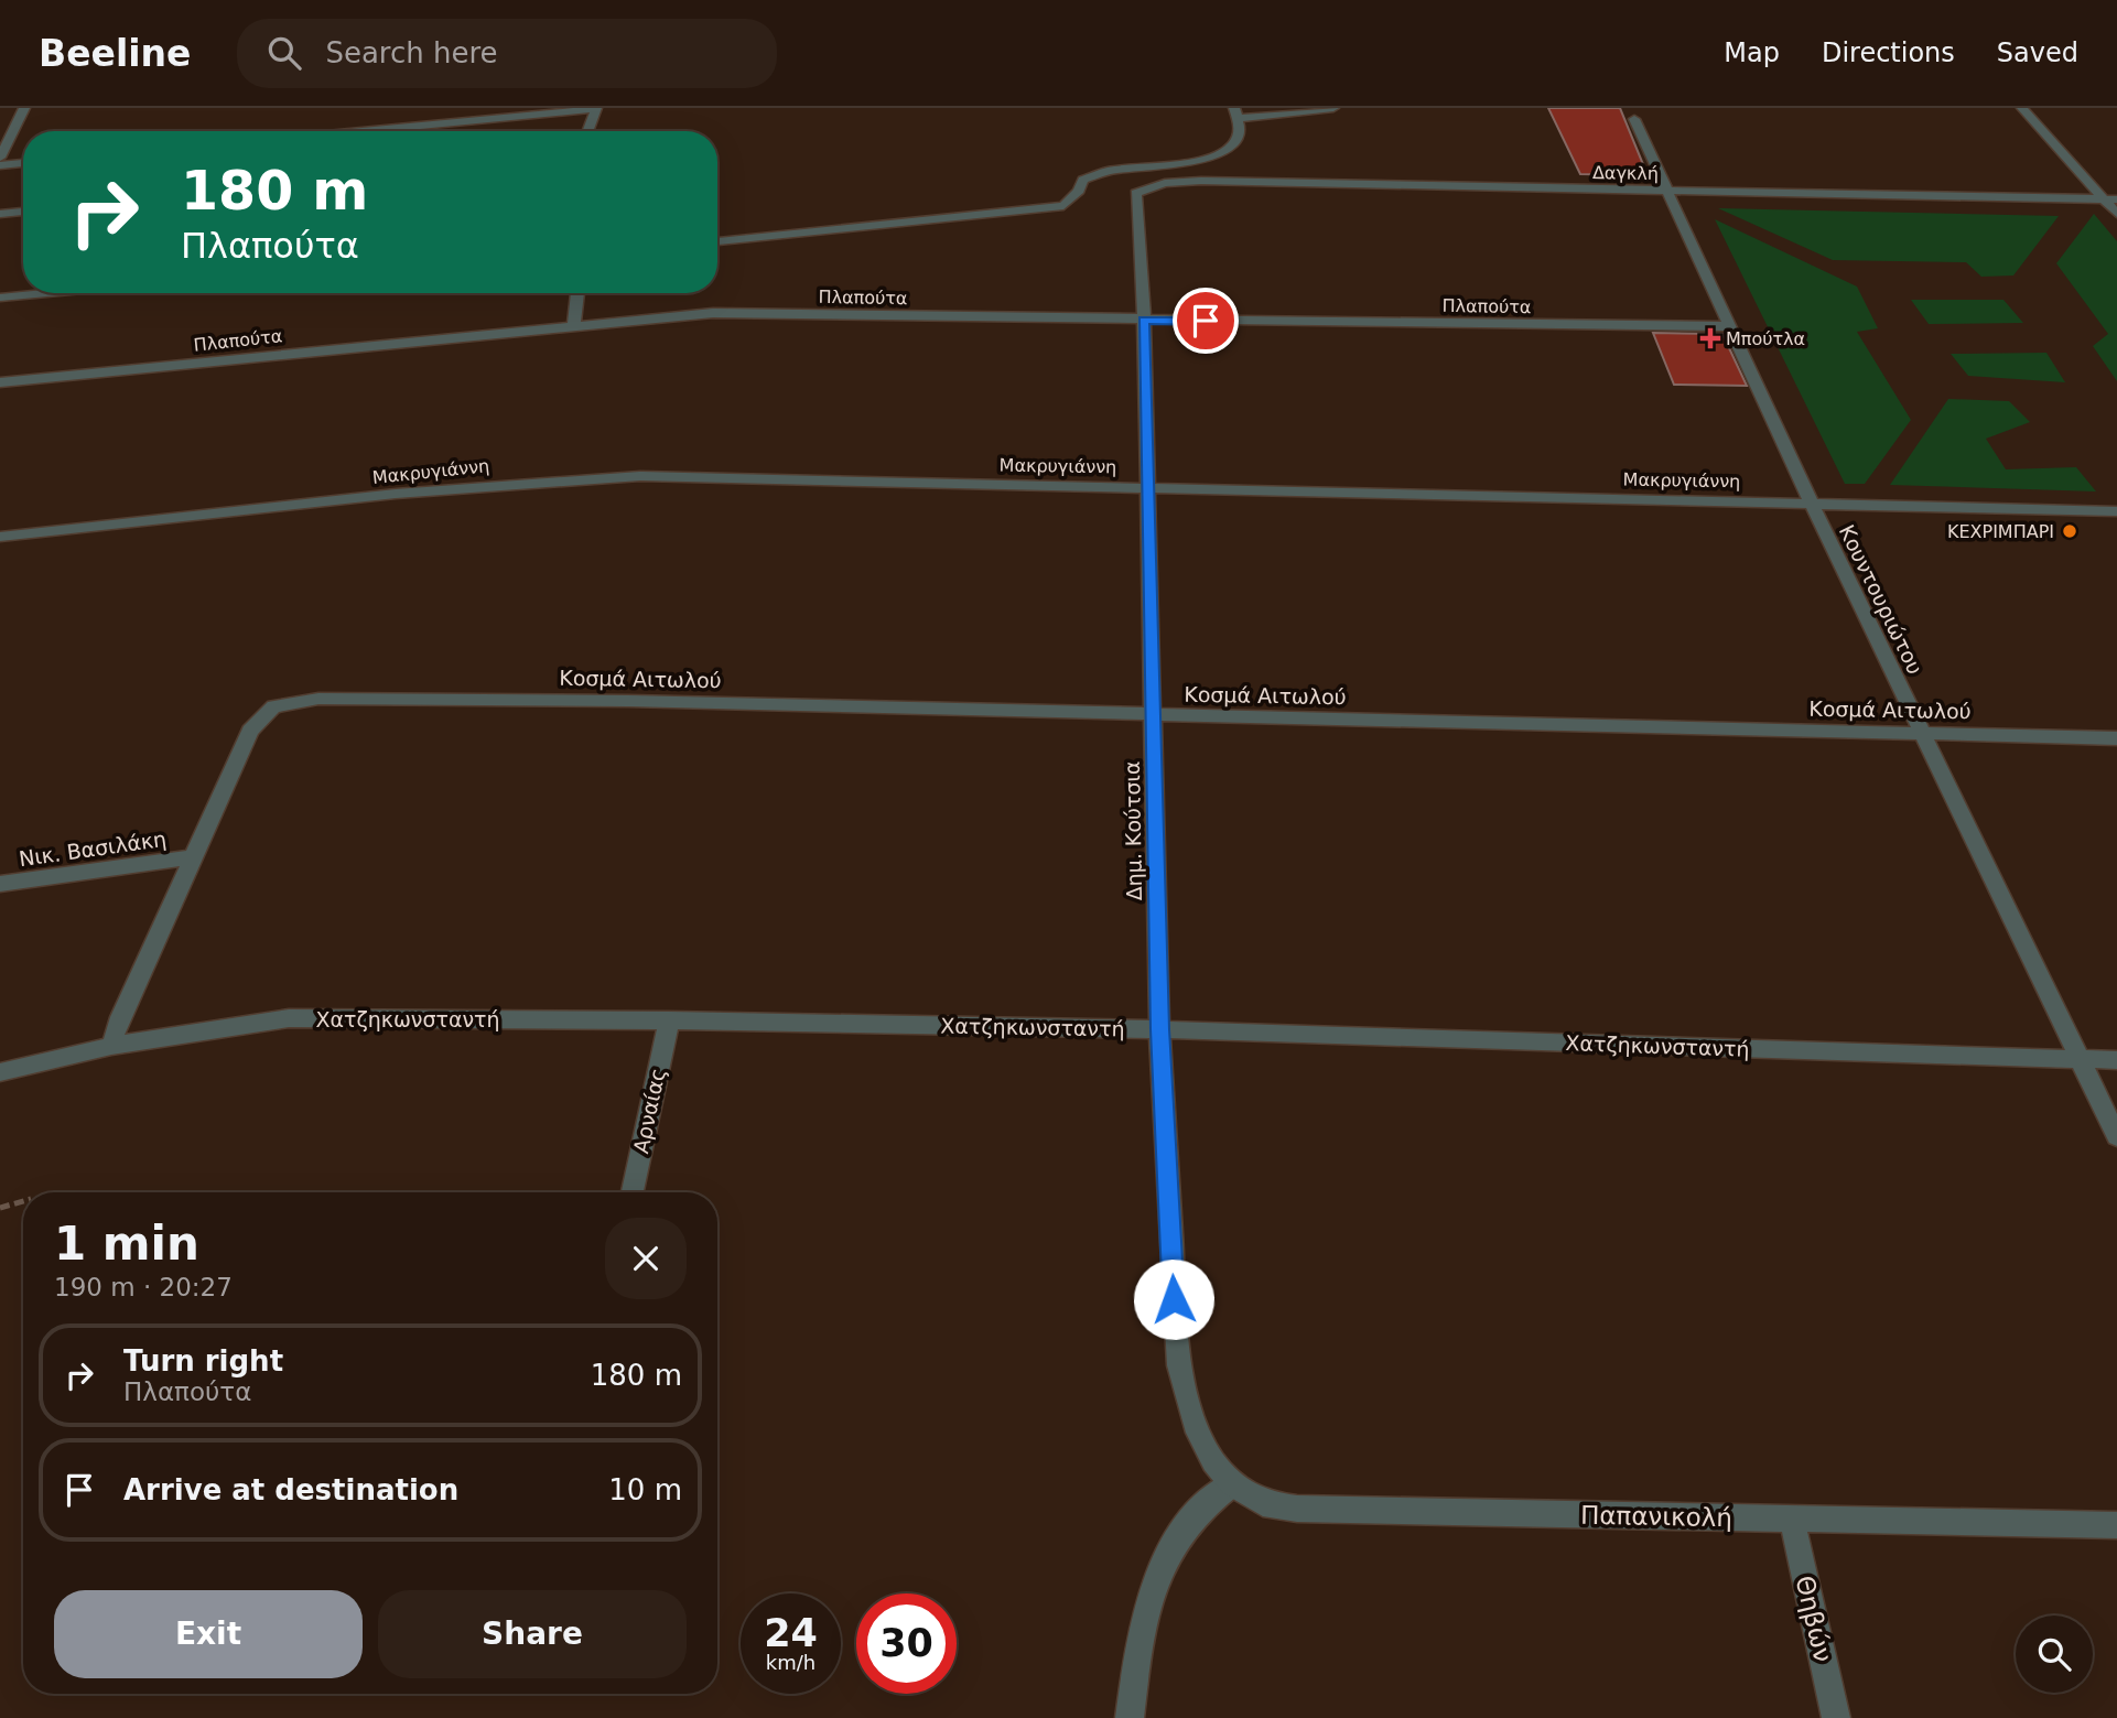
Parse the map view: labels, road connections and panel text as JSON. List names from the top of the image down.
{
  "streets": {
    "street": [
      "Δαγκλή",
      "Πλαπούτα",
      "Μακρυγιάννη",
      "Κουντουριώτου",
      "Κοσμά Αιτωλού",
      "Δημ. Κούτσια",
      "Νικ. Βασιλάκη",
      "Χατζηκωνσταντή",
      "Αρναίας",
      "Παπανικολή",
      "Θηβών"
    ]
  },
  "crossings": [
    ["Δαγκλή", "Κουντουριώτου"],
    ["Δαγκλή", "Δημ. Κούτσια"],
    ["Πλαπούτα", "Κουντουριώτου"],
    ["Πλαπούτα", "Δημ. Κούτσια"],
    ["Μακρυγιάννη", "Κουντουριώτου"],
    ["Μακρυγιάννη", "Δημ. Κούτσια"],
    ["Κουντουριώτου", "Κοσμά Αιτωλού"],
    ["Κουντουριώτου", "Χατζηκωνσταντή"],
    ["Κοσμά Αιτωλού", "Δημ. Κούτσια"],
    ["Κοσμά Αιτωλού", "Νικ. Βασιλάκη"],
    ["Δημ. Κούτσια", "Χατζηκωνσταντή"],
    ["Δημ. Κούτσια", "Παπανικολή"],
    ["Χατζηκωνσταντή", "Αρναίας"],
    ["Παπανικολή", "Θηβών"]
  ],
  "places": {
    "health": ["Μπούτλα"],
    "other": ["ΚΕΧΡΙΜΠΑΡΙ"]
  },
  "page": {
    "header": "Beeline",
    "search": "Search here",
    "nav": ["Map", "Directions", "Saved"],
    "turn": ["180 m", "Πλαπούτα"],
    "heading": ["1 min", "190 m · 20:27"],
    "list": [
      {
        "name": "Turn right",
        "note": "Πλαπούτα",
        "value": "180 m"
      },
      {
        "name": "Arrive at destination",
        "value": "10 m"
      }
    ],
    "buttons": ["Exit", "Share"],
    "speed": "24 km/h",
    "limit": "30"
  }
}
